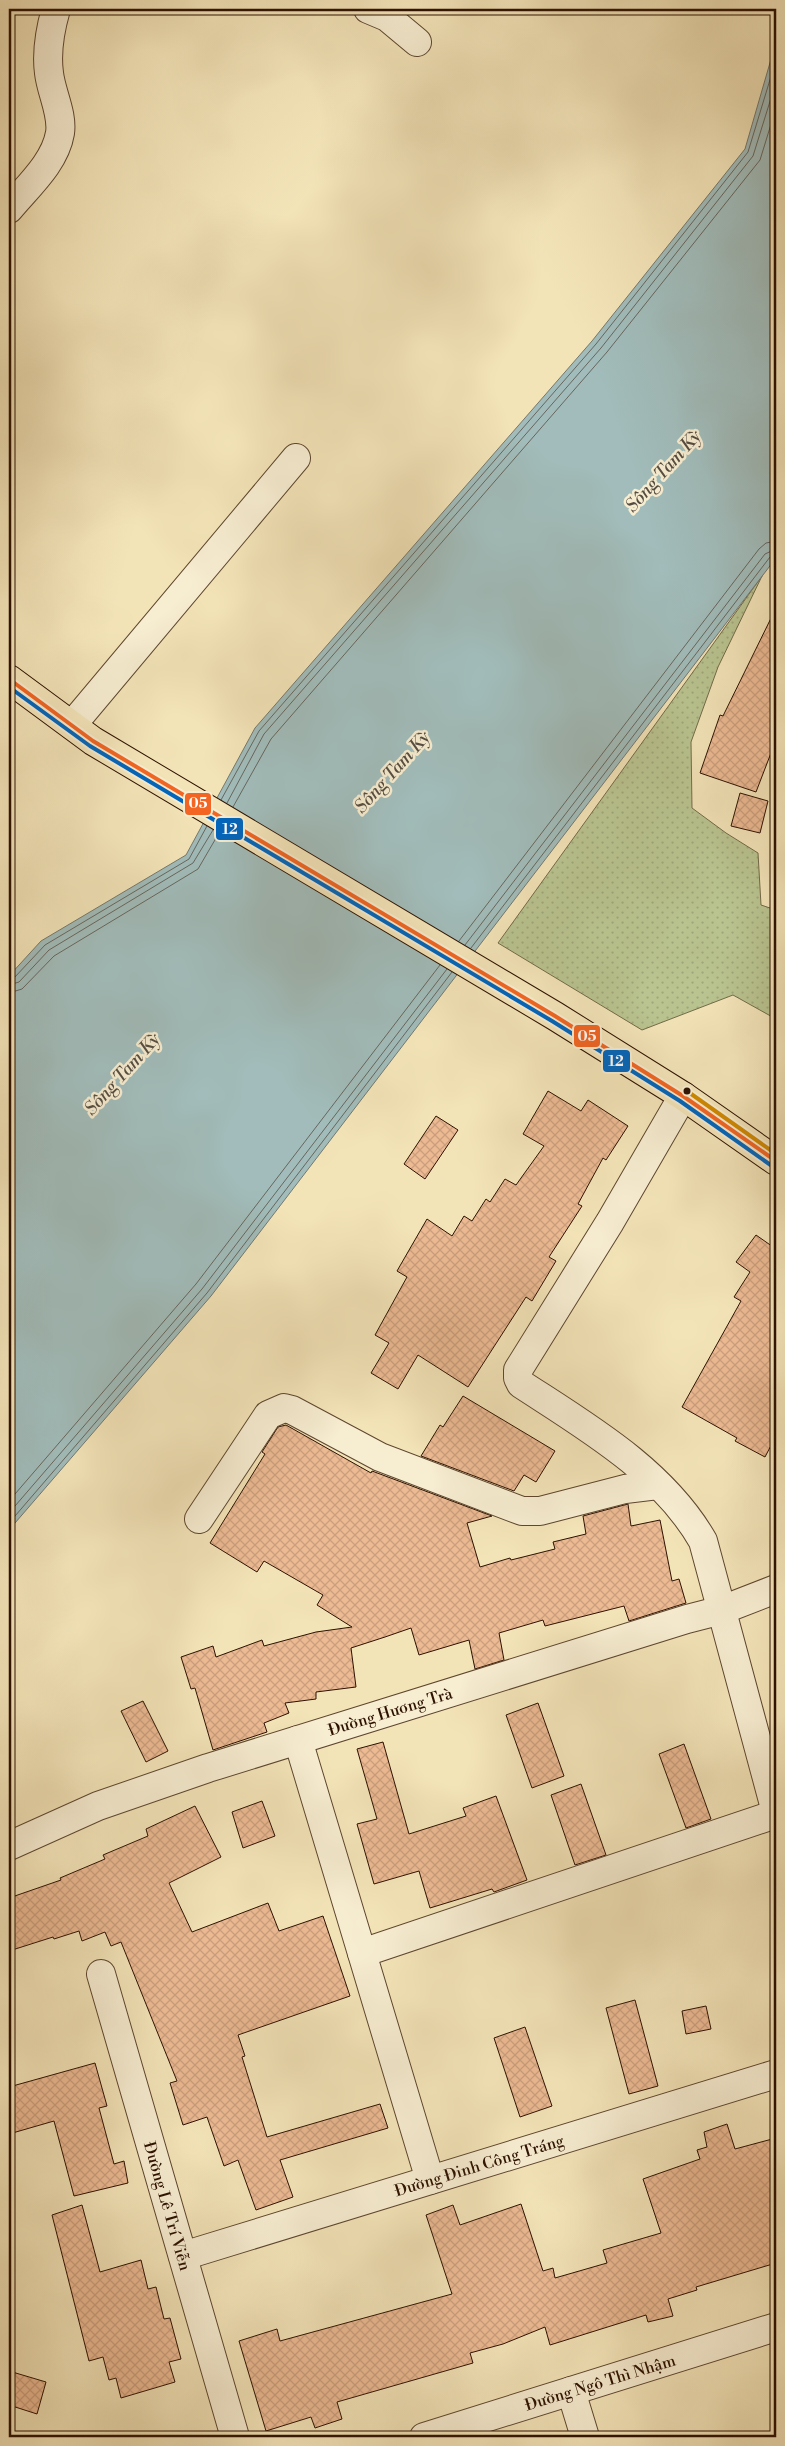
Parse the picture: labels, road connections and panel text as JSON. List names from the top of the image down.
{
  "streets": {
    "street": [
      "Đường Hương Trà",
      "Đường Đinh Công Tráng",
      "Đường Lê Trí Viễn",
      "Đường Ngô Thì Nhậm"
    ]
  },
  "crossings": [
    ["Đường Đinh Công Tráng", "Đường Lê Trí Viễn"]
  ],
  "water": ["Sông Tam Kỳ"],
  "lines": ["transit line 05", "transit line 12"]
}
